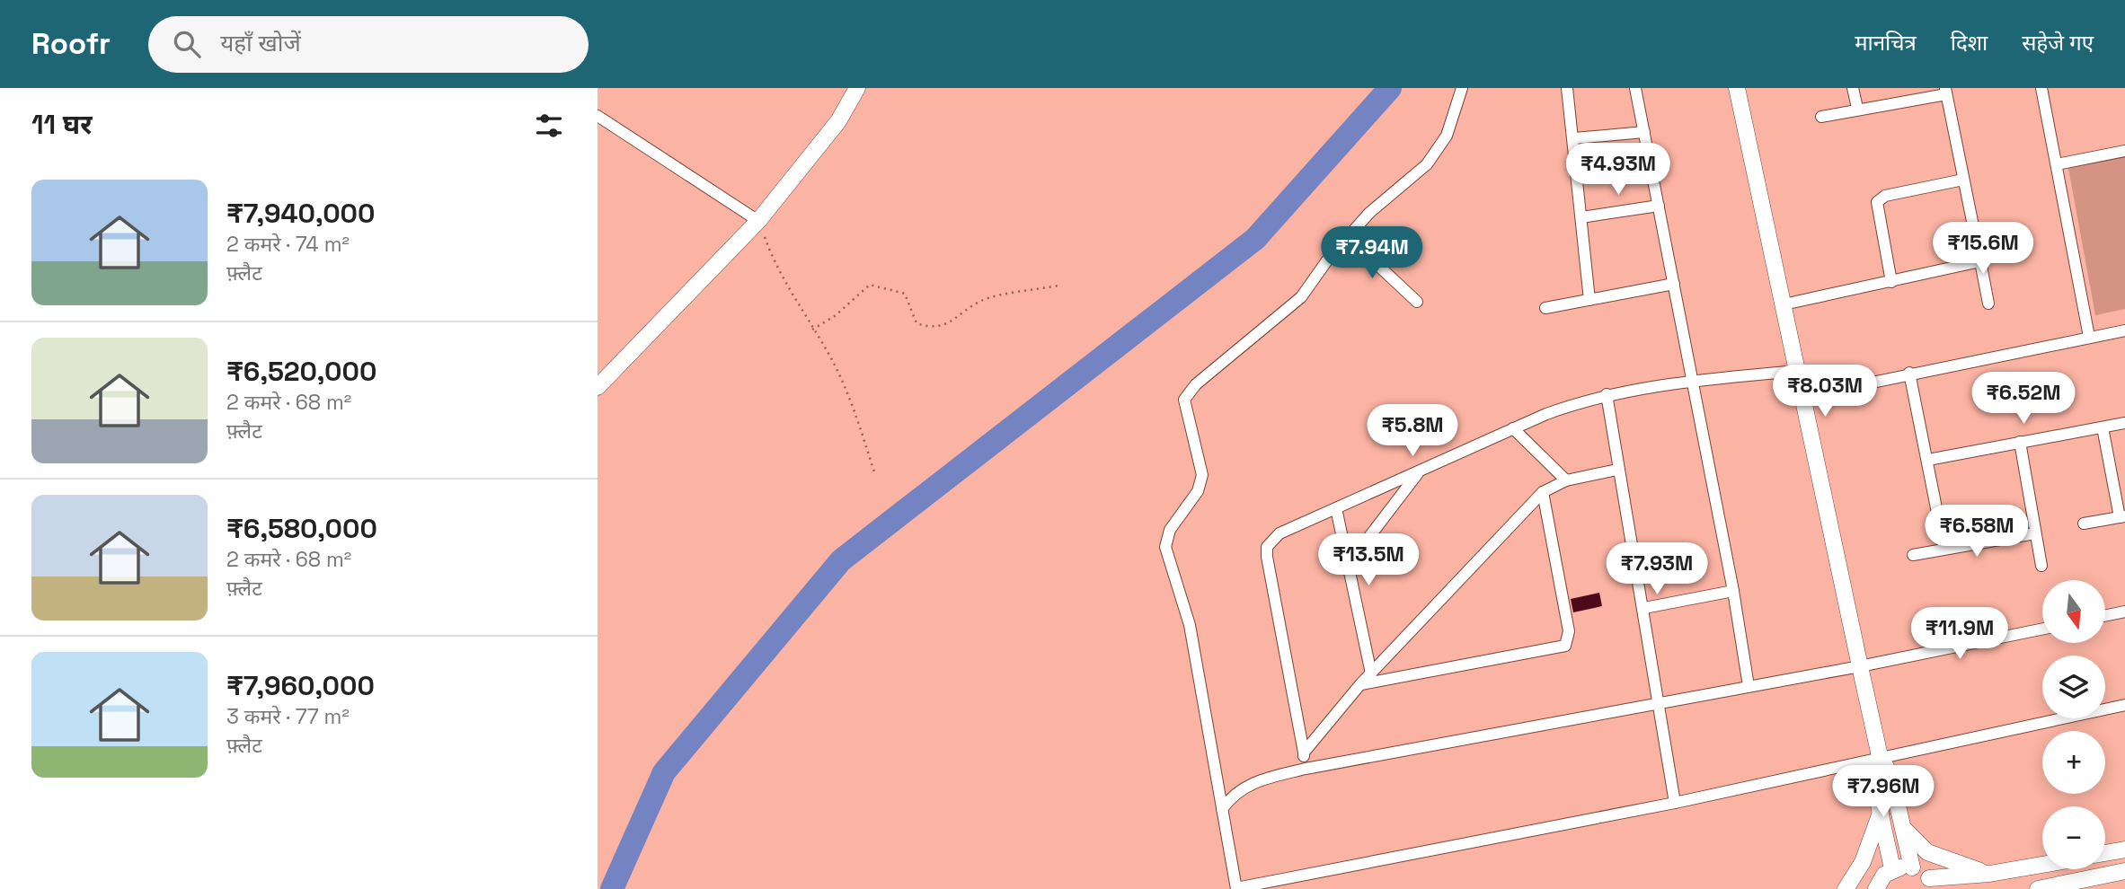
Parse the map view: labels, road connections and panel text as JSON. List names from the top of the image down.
{
  "north": "bottom",
  "page": {
    "header": "Roofr",
    "search": "यहाँ खोजें",
    "nav": ["मानचित्र", "दिशा", "सहेजे गए"],
    "heading": "11 घर",
    "price": [
      "₹4.93M",
      "₹15.6M",
      "₹7.94M",
      "₹8.03M",
      "₹6.52M",
      "₹5.8M",
      "₹6.58M",
      "₹13.5M",
      "₹7.93M",
      "₹11.9M",
      "₹7.96M"
    ],
    "list": [
      {
        "name": "₹7,940,000",
        "note": "2 कमरे · 74 m² · फ़्लैट"
      },
      {
        "name": "₹6,520,000",
        "note": "2 कमरे · 68 m² · फ़्लैट"
      },
      {
        "name": "₹6,580,000",
        "note": "2 कमरे · 68 m² · फ़्लैट"
      },
      {
        "name": "₹7,960,000",
        "note": "3 कमरे · 77 m² · फ़्लैट"
      }
    ],
    "map_buttons": ["+", "−"]
  }
}
